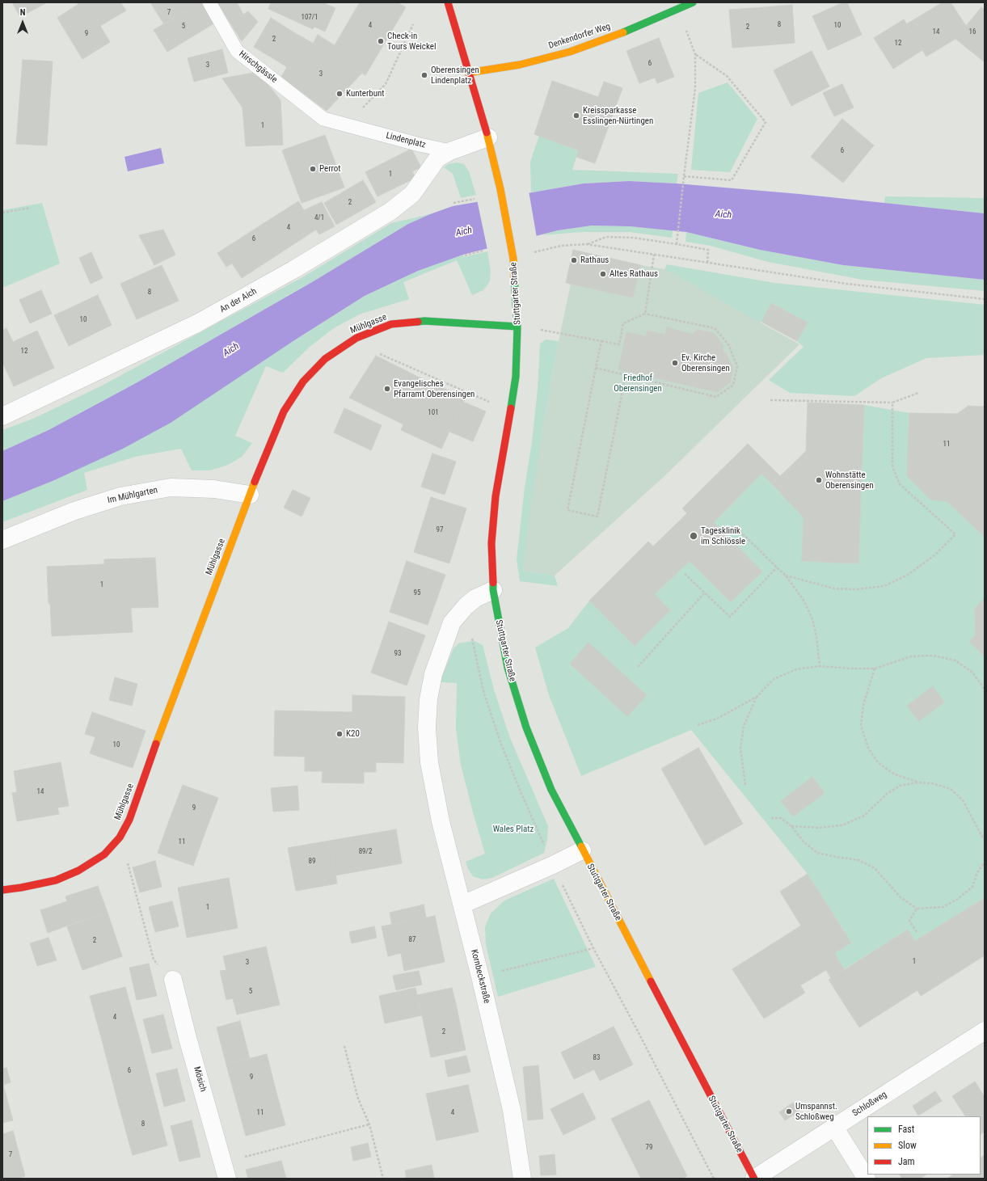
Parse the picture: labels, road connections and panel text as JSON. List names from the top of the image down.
{
  "streets": {
    "main road": ["Denkendorfer Weg", "Stuttgarter Straße", "Mühlgasse"],
    "street": [
      "An der Aich",
      "Im Mühlgarten",
      "Kornbeckstraße",
      "Mösich",
      "Schloßweg"
    ],
    "lane": ["Hirschgässle", "Lindenplatz"]
  },
  "crossings": [
    ["Denkendorfer Weg", "Stuttgarter Straße"],
    ["Hirschgässle", "Lindenplatz"],
    ["Lindenplatz", "An der Aich"],
    ["Stuttgarter Straße", "Mühlgasse"],
    ["Stuttgarter Straße", "Schloßweg"],
    ["Mühlgasse", "Im Mühlgarten"]
  ],
  "water": ["Aich"],
  "parks": ["Friedhof Oberensingen", "Wales Platz"],
  "places": [
    "Check-in Tours Weickel",
    "Oberensingen Lindenplatz",
    "Kunterbunt",
    "Kreissparkasse Esslingen-Nürtingen",
    "Perrot",
    "Rathaus",
    "Altes Rathaus",
    "Ev. Kirche Oberensingen",
    "Evangelisches Pfarramt Oberensingen",
    "Wohnstätte Oberensingen",
    "Tagesklinik im Schlössle",
    "K20",
    "Umspannst. Schloßweg"
  ],
  "house_numbers": [
    "7",
    "107/1",
    "8",
    "4",
    "10",
    "5",
    "2",
    "14",
    "16",
    "9",
    "2",
    "12",
    "6",
    "3",
    "3",
    "1",
    "6",
    "1",
    "2",
    "4/1",
    "4",
    "6",
    "8",
    "10",
    "12",
    "101",
    "11",
    "97",
    "1",
    "95",
    "93",
    "10",
    "14",
    "9",
    "11",
    "89/2",
    "89",
    "1",
    "87",
    "2",
    "1",
    "3",
    "5",
    "4",
    "2",
    "83",
    "6",
    "9",
    "11",
    "4",
    "8",
    "79",
    "7"
  ],
  "legend": ["Fast", "Slow", "Jam"],
  "north": "top"
}
